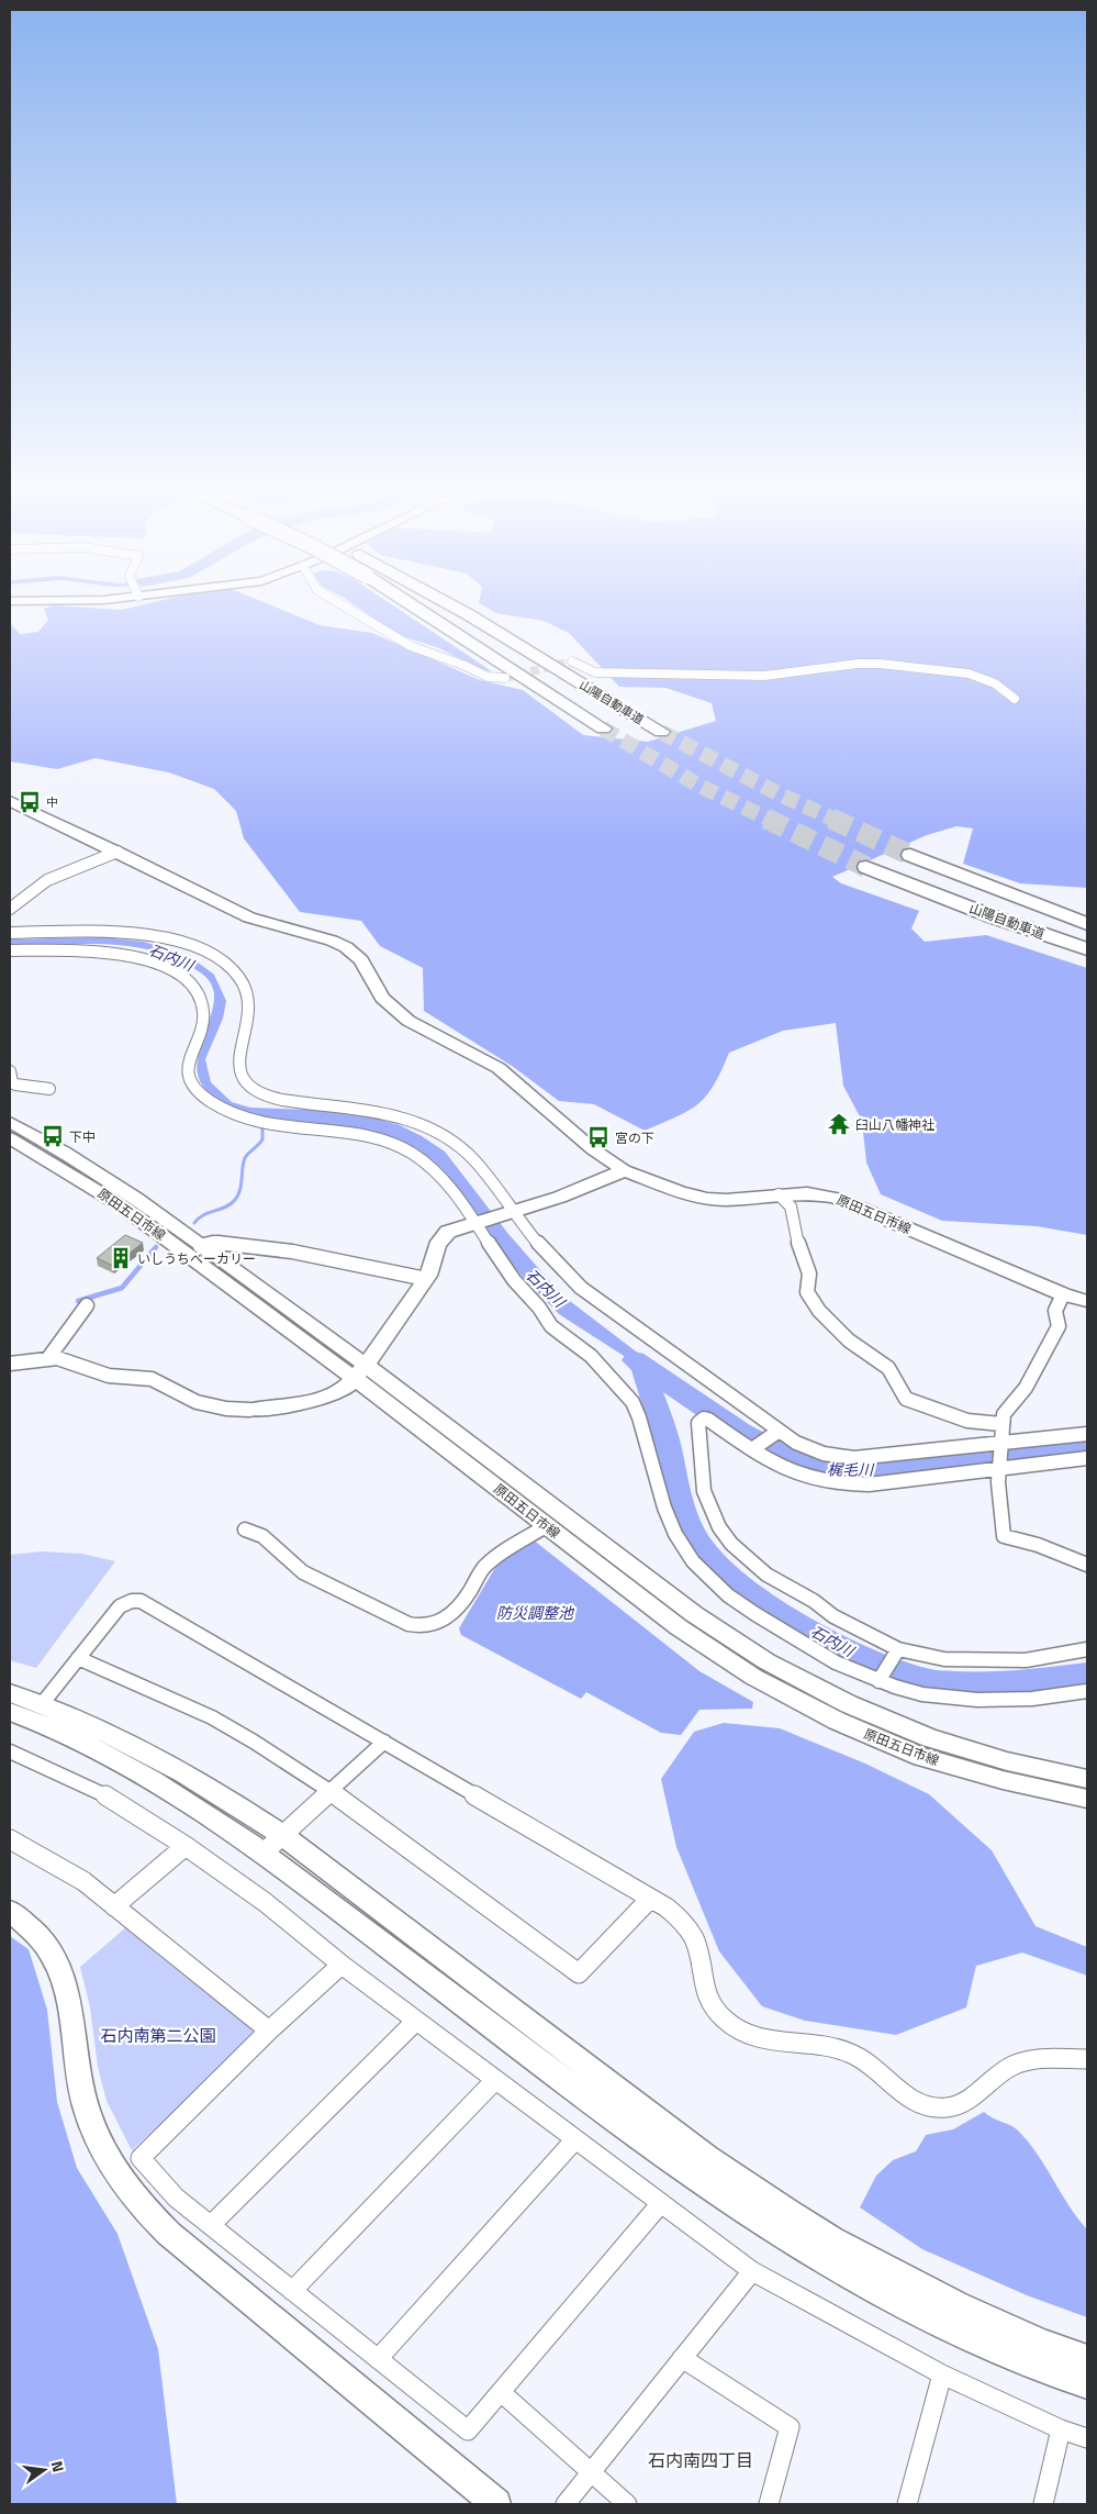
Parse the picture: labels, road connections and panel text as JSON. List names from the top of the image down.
{
  "streets": {
    "highway": ["山陽自動車道"],
    "main road": ["原田五日市線"]
  },
  "districts": ["石内南四丁目"],
  "water": ["石内川", "梶毛川", "防災調整池"],
  "parks": ["石内南第二公園"],
  "places": {
    "bus stop": ["中", "下中", "宮の下"],
    "temple": ["臼山八幡神社"],
    "building": ["いしうちベーカリー"]
  },
  "north": "right"
}
